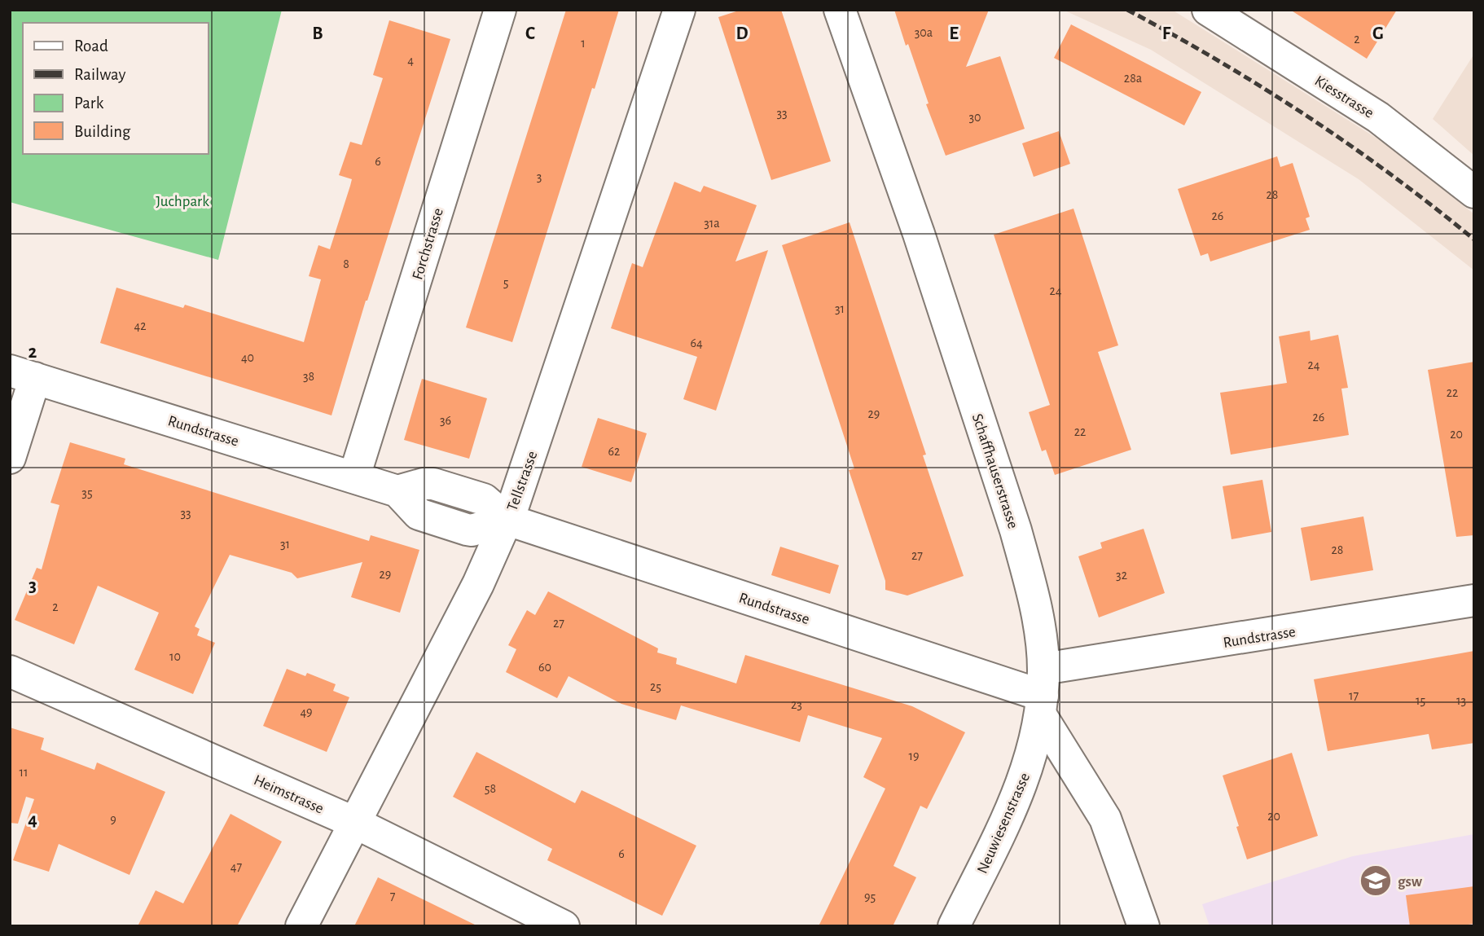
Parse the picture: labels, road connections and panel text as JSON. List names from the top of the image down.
{
  "streets": {
    "street": [
      "Kiesstrasse",
      "Forchstrasse",
      "Rundstrasse",
      "Schaffhauserstrasse",
      "Tellstrasse",
      "Heimstrasse",
      "Neuwiesenstrasse"
    ]
  },
  "crossings": [
    ["Forchstrasse", "Rundstrasse"],
    ["Rundstrasse", "Schaffhauserstrasse"],
    ["Rundstrasse", "Tellstrasse"],
    ["Rundstrasse", "Neuwiesenstrasse"],
    ["Schaffhauserstrasse", "Neuwiesenstrasse"],
    ["Tellstrasse", "Heimstrasse"]
  ],
  "parks": ["Juchpark"],
  "places": {
    "school or university": ["gsw"]
  },
  "house_numbers": [
    "30a",
    "2",
    "1",
    "4",
    "28a",
    "33",
    "30",
    "6",
    "3",
    "28",
    "26",
    "31a",
    "8",
    "5",
    "24",
    "31",
    "42",
    "64",
    "40",
    "24",
    "38",
    "22",
    "29",
    "26",
    "36",
    "22",
    "20",
    "62",
    "35",
    "33",
    "31",
    "28",
    "27",
    "29",
    "32",
    "2",
    "27",
    "10",
    "60",
    "25",
    "17",
    "15",
    "13",
    "23",
    "49",
    "19",
    "11",
    "58",
    "20",
    "9",
    "6",
    "47",
    "7",
    "95"
  ],
  "legend": [
    "Road",
    "Railway",
    "Park",
    "Building"
  ],
  "grid": {
    "columns": [
      "B",
      "C",
      "D",
      "E",
      "F",
      "G"
    ],
    "rows": ["2", "3", "4"]
  }
}
